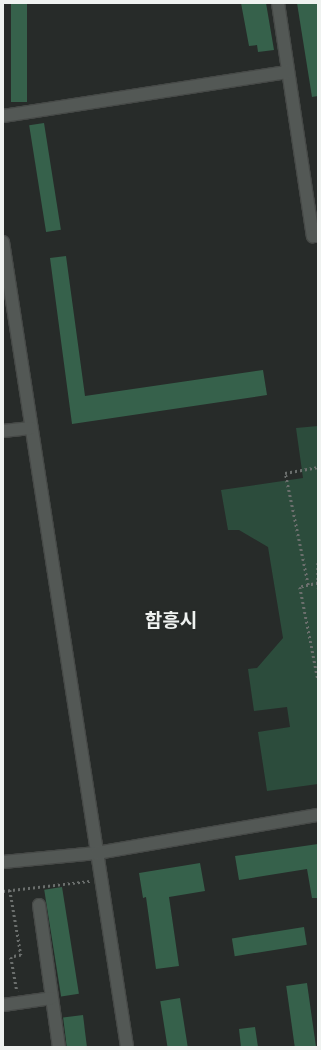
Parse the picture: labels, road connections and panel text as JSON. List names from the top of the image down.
{
  "districts": ["함흥시"]
}
